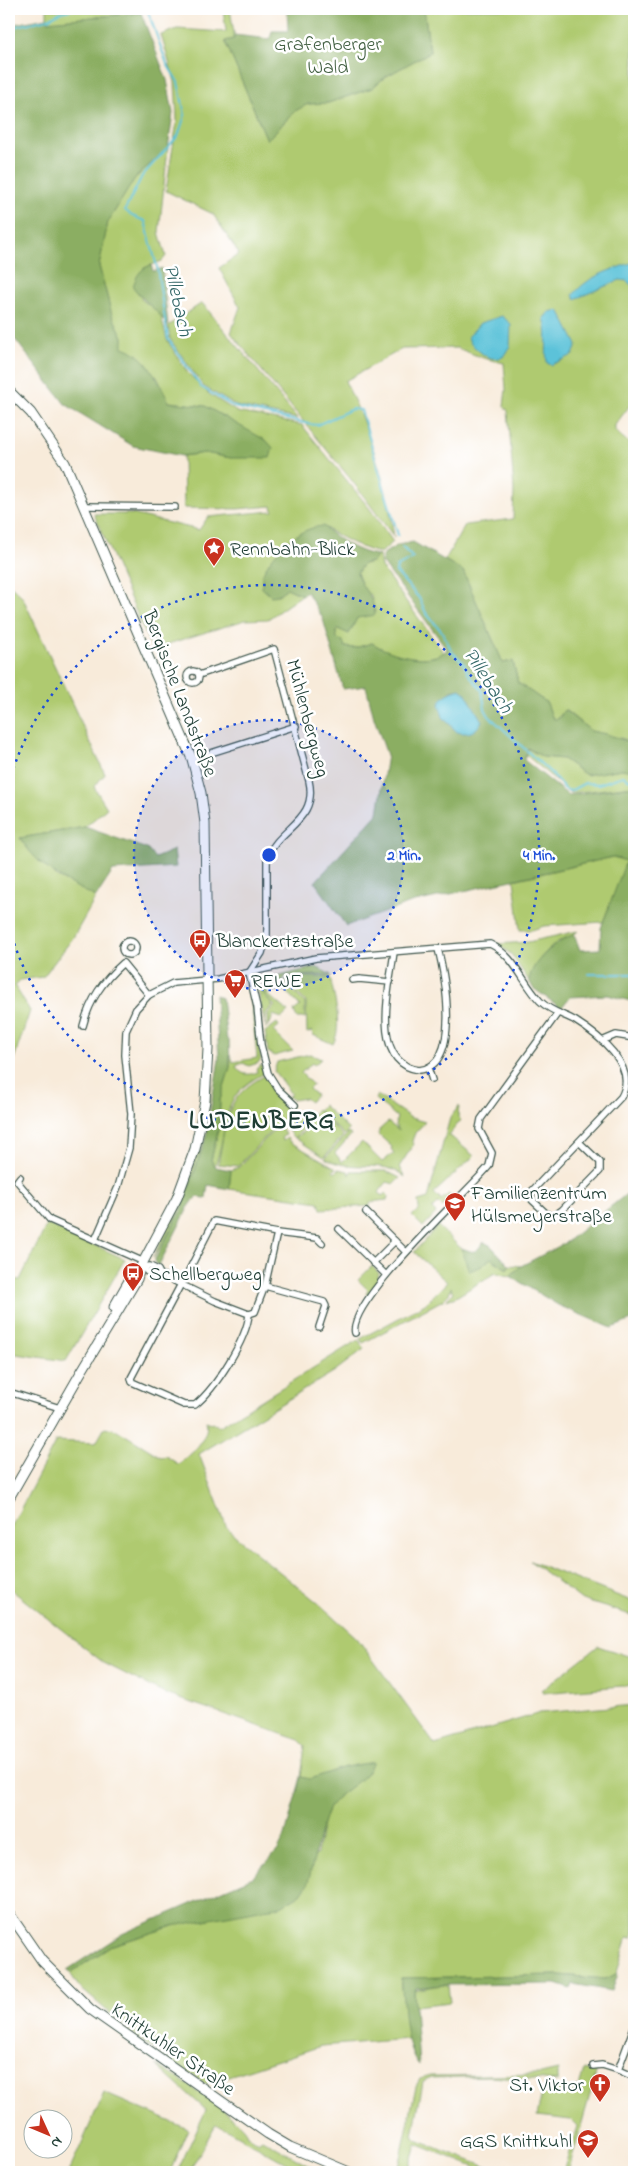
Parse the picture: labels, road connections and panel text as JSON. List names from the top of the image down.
{
  "streets": {
    "main road": ["Bergische Landstraße", "Knittkuhler Straße"],
    "street": ["Mühlenbergweg"]
  },
  "districts": ["LUDENBERG"],
  "water": ["Pillebach"],
  "parks": ["Grafenberger Wald"],
  "places": {
    "place": ["Rennbahn-Blick"],
    "bus stop": ["Blanckertzstraße", "Schellbergweg"],
    "supermarket": ["REWE"],
    "school or university": ["Familienzentrum Hülsmeyerstraße", "GGS Knittkuhl"],
    "church": ["St. Viktor"]
  },
  "north": "bottom right",
  "rings": ["2 Min.", "4 Min."]
}
